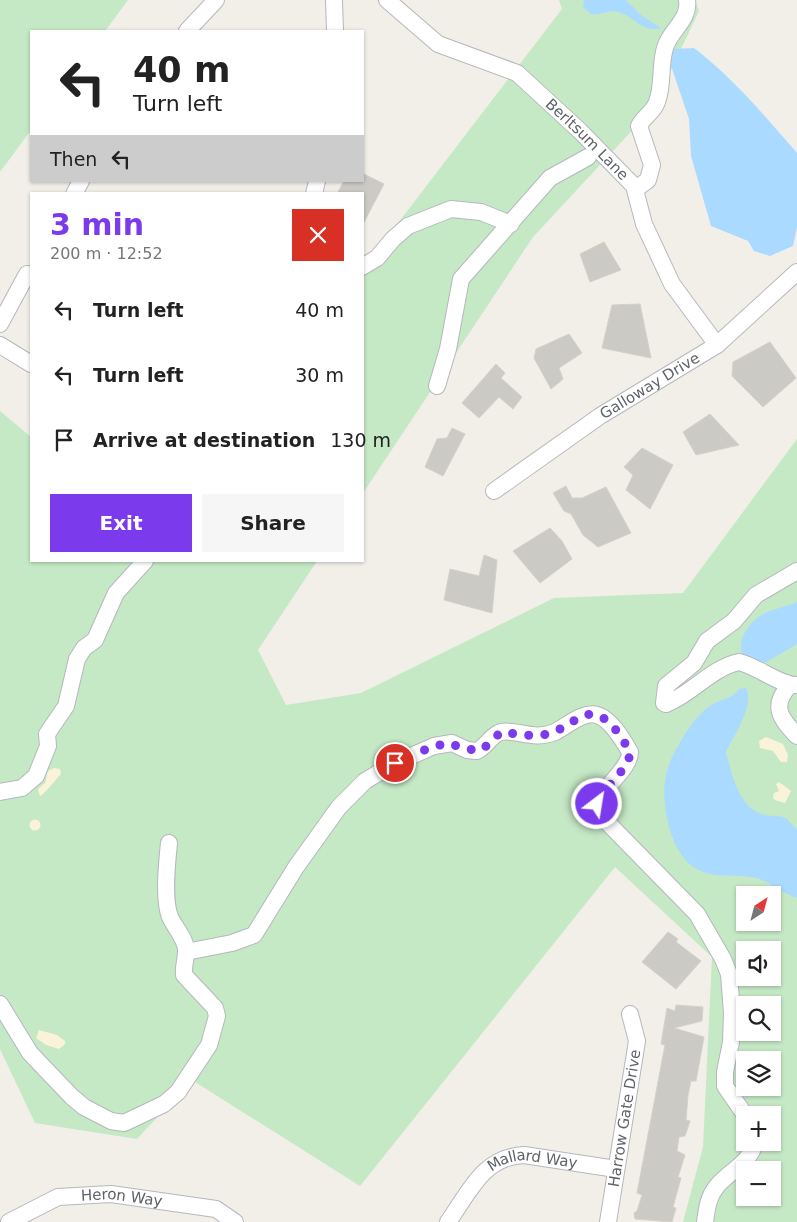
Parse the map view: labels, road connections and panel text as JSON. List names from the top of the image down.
{
  "streets": {
    "street": [
      "Berltsum Lane",
      "Galloway Drive",
      "Harrow Gate Drive",
      "Mallard Way",
      "Heron Way"
    ]
  },
  "crossings": [
    ["Berltsum Lane", "Galloway Drive"],
    ["Harrow Gate Drive", "Mallard Way"]
  ],
  "north": "top right",
  "page": {
    "turn": ["40 m", "Turn left"],
    "then": "Then",
    "heading": ["3 min", "200 m · 12:52"],
    "list": [
      {
        "name": "Turn left",
        "value": "40 m"
      },
      {
        "name": "Turn left",
        "value": "30 m"
      },
      {
        "name": "Arrive at destination",
        "value": "130 m"
      }
    ],
    "buttons": ["Exit", "Share"],
    "map_buttons": ["+", "−"]
  }
}
